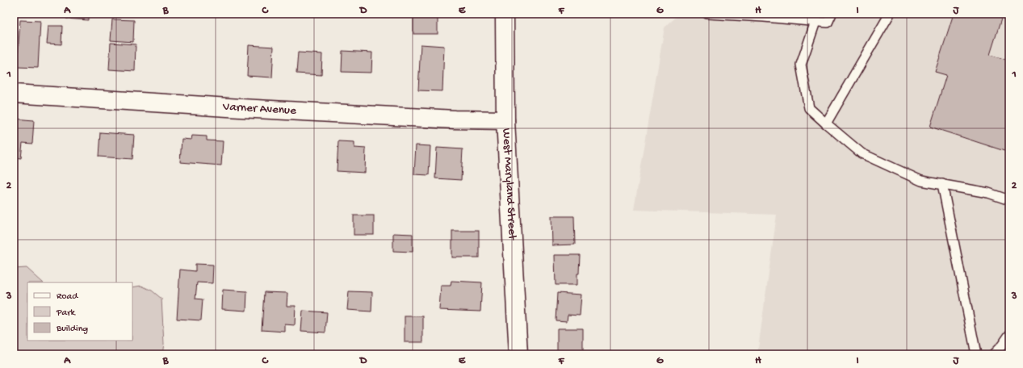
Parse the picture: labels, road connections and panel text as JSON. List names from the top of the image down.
{
  "streets": {
    "street": ["Varner Avenue", "West Maryland Street"]
  },
  "crossings": [
    ["Varner Avenue", "West Maryland Street"]
  ],
  "legend": ["Road", "Park", "Building"],
  "grid": {
    "columns": [
      "A",
      "B",
      "C",
      "D",
      "E",
      "F",
      "G",
      "H",
      "I",
      "J"
    ],
    "rows": ["1", "2", "3"]
  }
}
